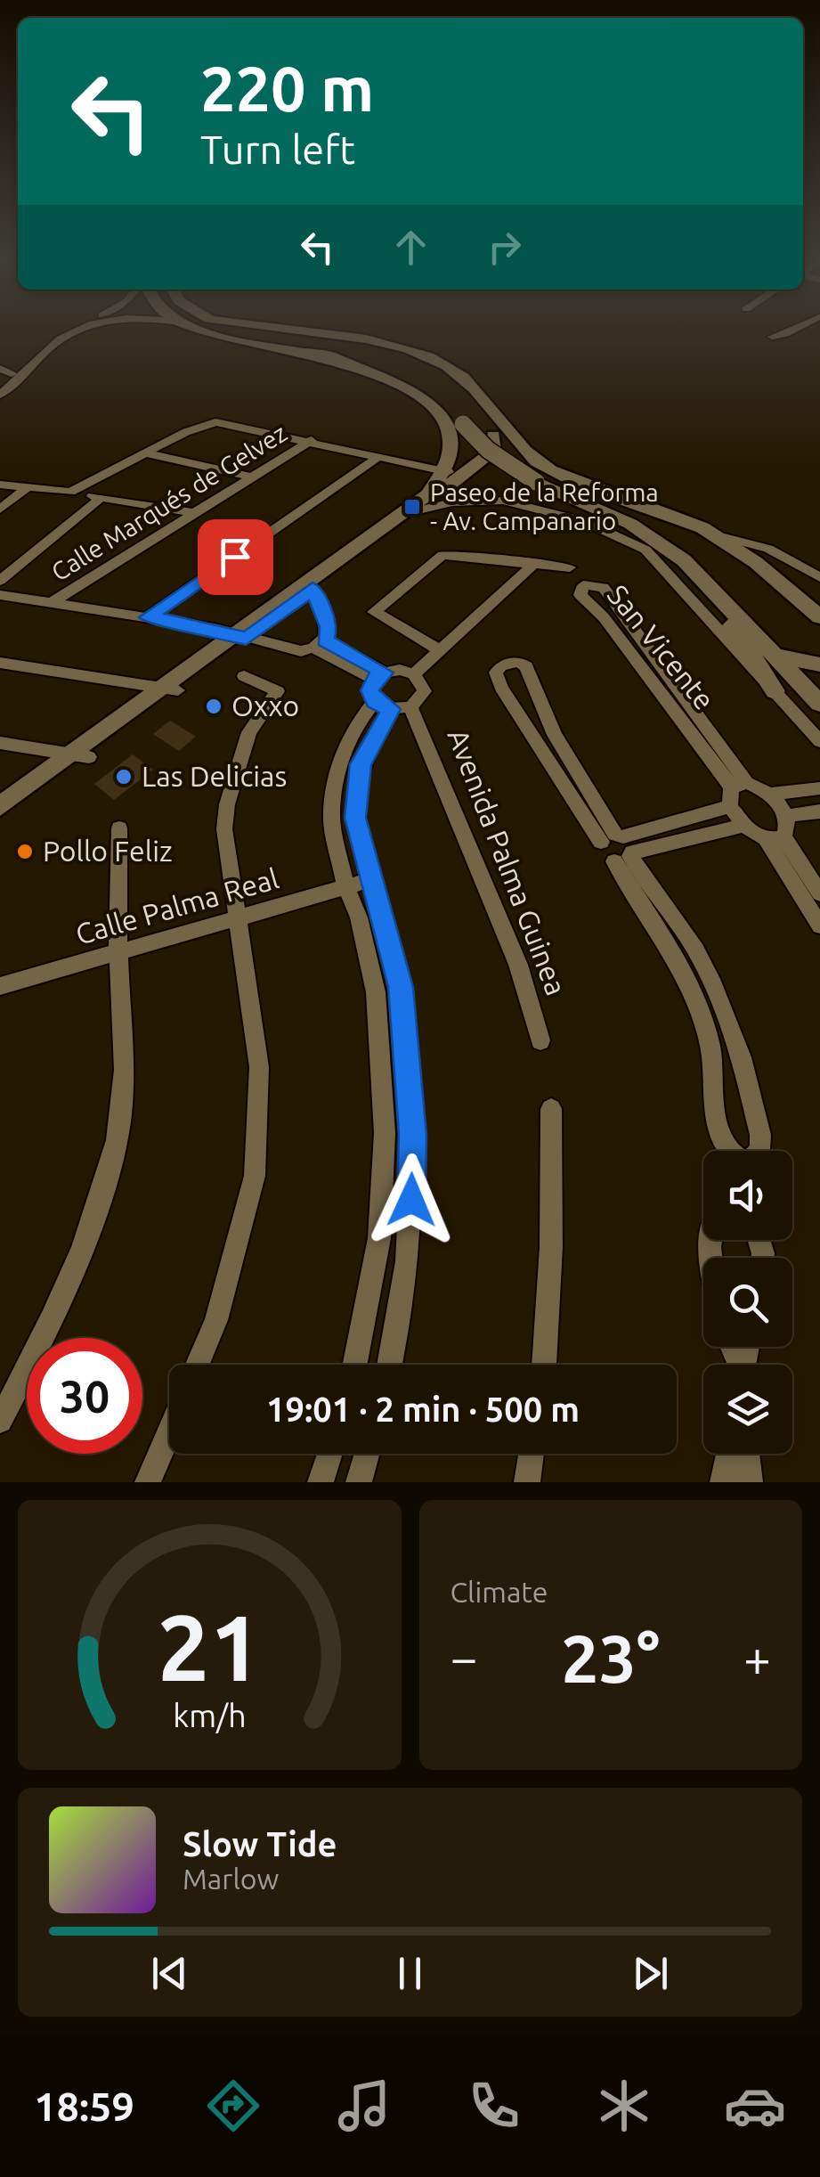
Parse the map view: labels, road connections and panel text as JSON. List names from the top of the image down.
{
  "streets": {
    "street": [
      "Calle Marqués de Gelvez",
      "San Vicente",
      "Avenida Palma Guinea",
      "Calle Palma Real"
    ]
  },
  "places": {
    "transit": ["Paseo de la Reforma - Av. Campanario"],
    "other": ["Oxxo", "Las Delicias", "Pollo Feliz"]
  },
  "page": {
    "turn": ["220 m", "Turn left"],
    "limit": "30",
    "trip": "19:01 · 2 min · 500 m",
    "tile": "Climate",
    "heat": ["−", "23°", "+"],
    "song": ["Slow Tide", "Marlow"],
    "tabs": "18:59",
    "gauge": ["21", "km/h"]
  }
}
